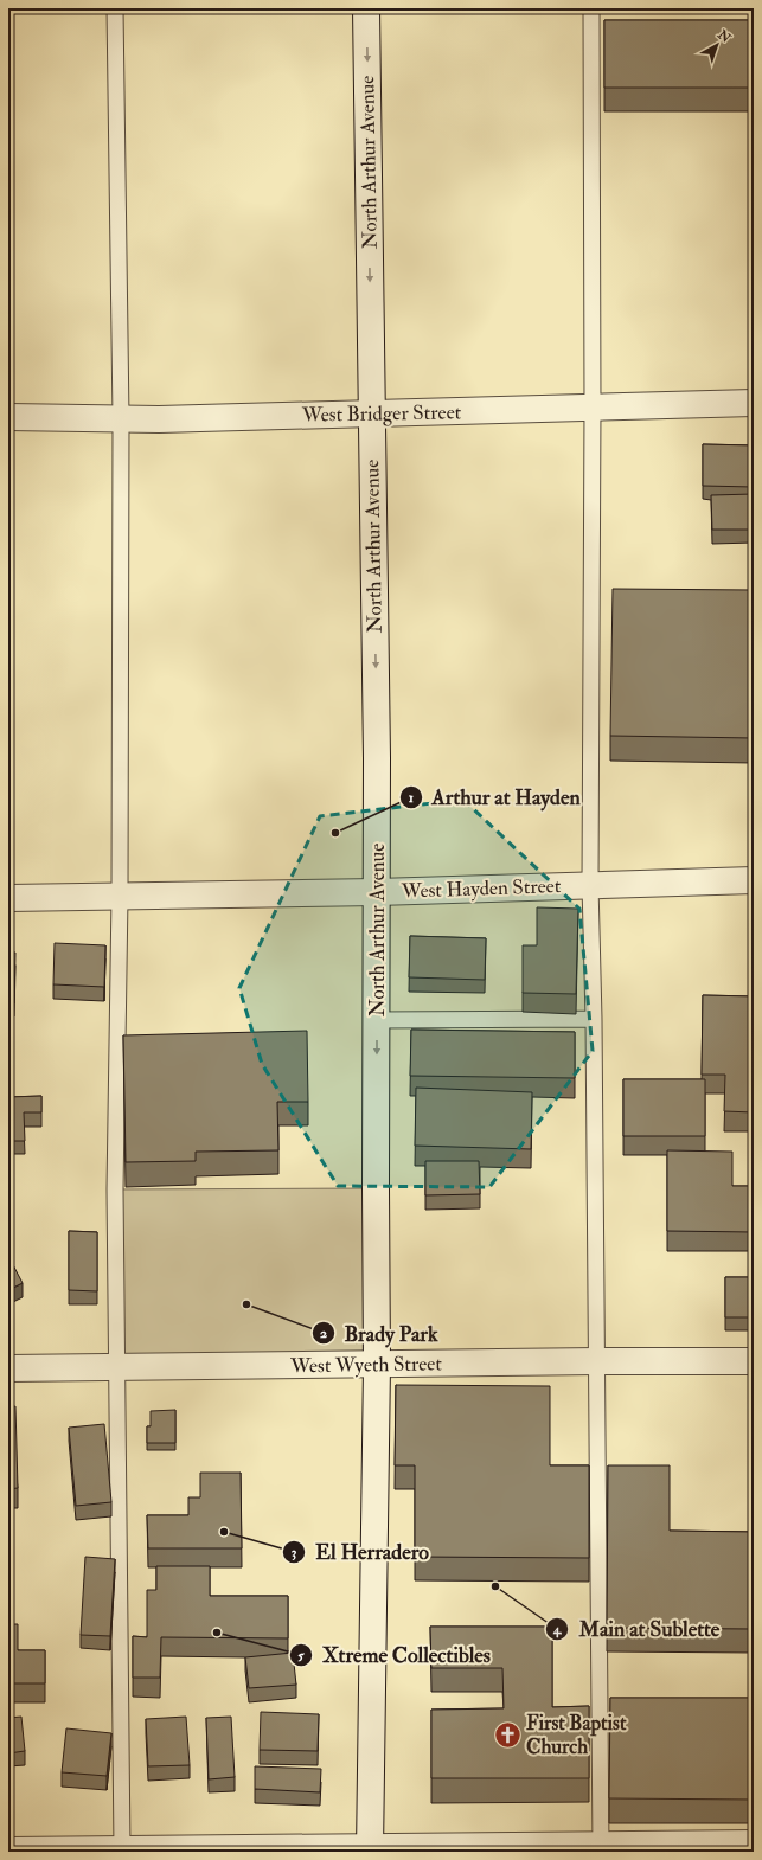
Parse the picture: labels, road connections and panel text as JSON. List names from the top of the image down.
{
  "streets": {
    "street": [
      "North Arthur Avenue",
      "West Bridger Street",
      "West Hayden Street",
      "West Wyeth Street"
    ]
  },
  "crossings": [
    ["North Arthur Avenue", "West Bridger Street"],
    ["North Arthur Avenue", "West Hayden Street"],
    ["North Arthur Avenue", "West Wyeth Street"]
  ],
  "one_way": ["North Arthur Avenue"],
  "places": {
    "other": [
      "Arthur at Hayden",
      "Brady Park",
      "El Herradero",
      "Main at Sublette",
      "Xtreme Collectibles"
    ],
    "church": ["First Baptist Church"]
  },
  "north": "top right"
}
